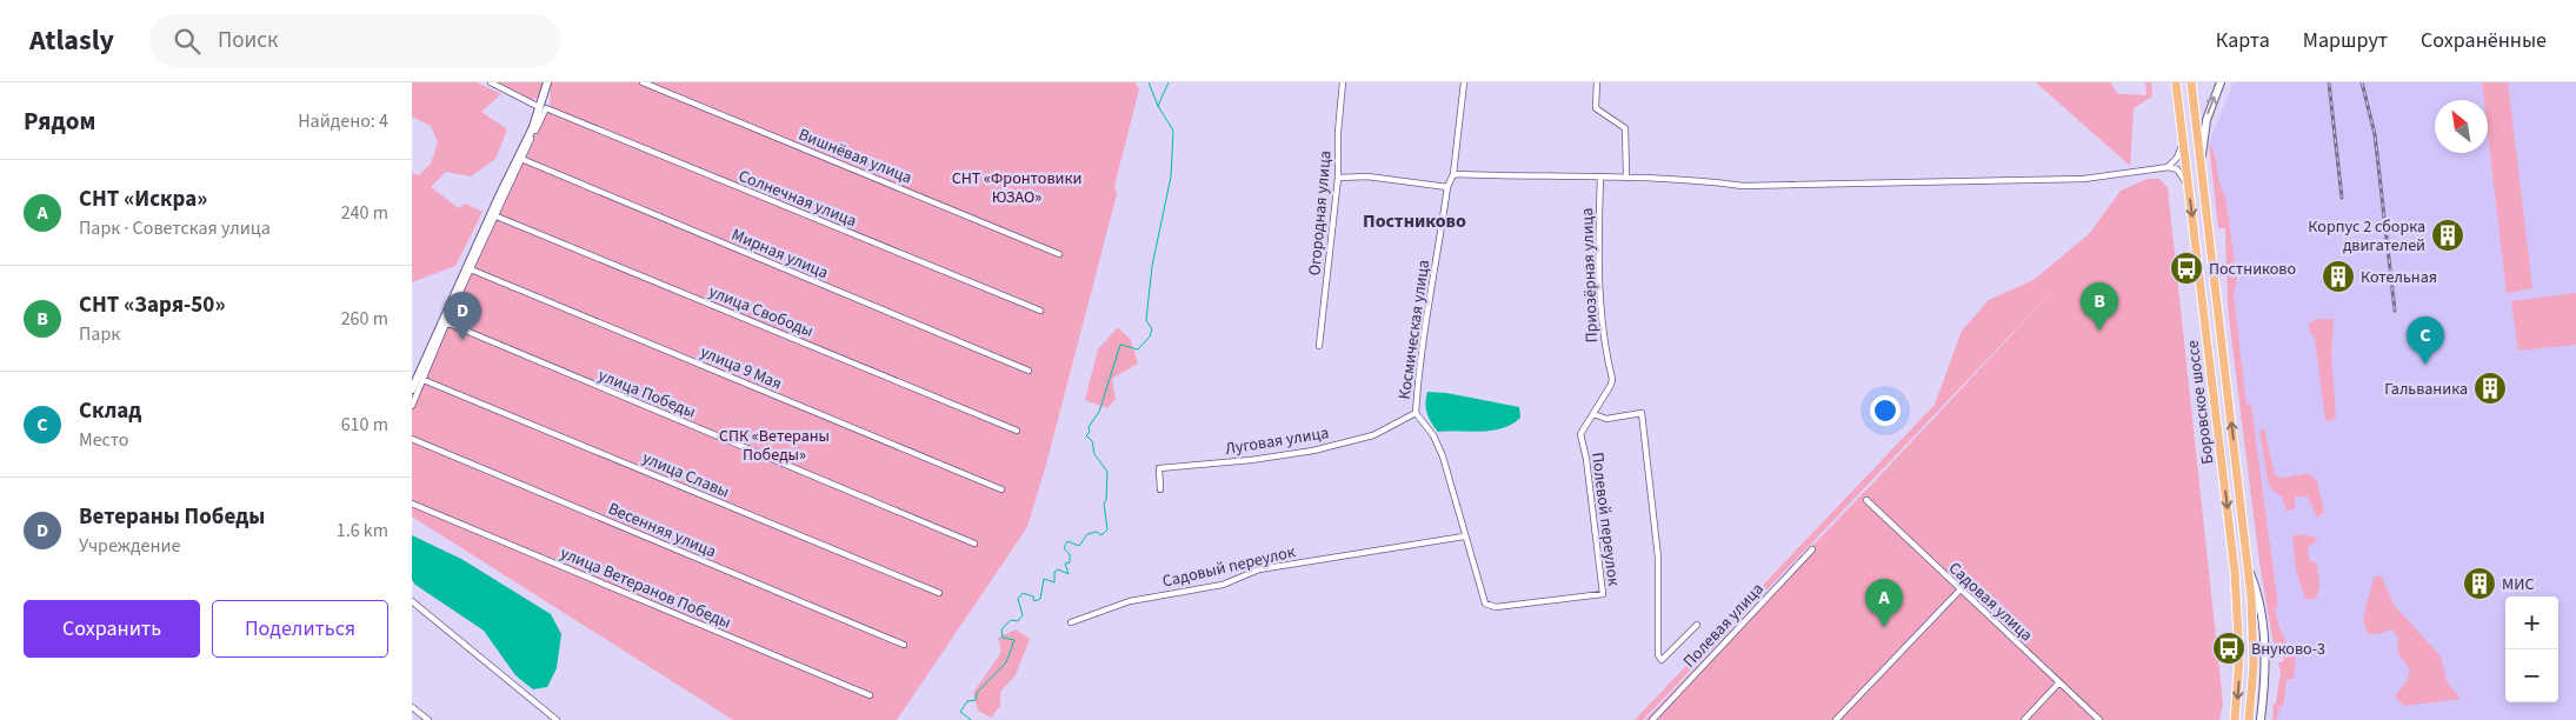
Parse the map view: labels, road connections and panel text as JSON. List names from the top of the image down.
{
  "streets": {
    "main road": ["Боровское шоссе"],
    "street": [
      "Вишнёвая улица",
      "Солнечная улица",
      "Огородная улица",
      "Мирная улица",
      "Приозёрная улица",
      "улица Свободы",
      "Космическая улица",
      "улица 9 Мая",
      "улица Победы",
      "Луговая улица",
      "улица Славы",
      "Полевой переулок",
      "Весенняя улица",
      "Садовый переулок",
      "улица Ветеранов Победы",
      "Садовая улица",
      "Полевая улица"
    ]
  },
  "crossings": [
    ["Приозёрная улица", "Полевой переулок"],
    ["Космическая улица", "Луговая улица"],
    ["Космическая улица", "Полевой переулок"],
    ["Космическая улица", "Садовый переулок"]
  ],
  "districts": ["Постниково"],
  "parks": ["СНТ «Фронтовики ЮЗАО»", "СПК «Ветераны Победы»"],
  "places": {
    "building": [
      "Корпус 2 сборка двигателей",
      "Котельная",
      "Гальваника",
      "МИС"
    ],
    "bus stop": ["Постниково", "Внуково-3"]
  },
  "north": "top left",
  "page": {
    "header": "Atlasly",
    "search": "Поиск",
    "nav": ["Карта", "Маршрут", "Сохранённые"],
    "heading": ["Рядом", "Найдено: 4"],
    "list": [
      {
        "mark": "A",
        "name": "СНТ «Искра»",
        "note": "Парк · Советская улица",
        "value": "240 m"
      },
      {
        "mark": "B",
        "name": "СНТ «Заря-50»",
        "note": "Парк",
        "value": "260 m"
      },
      {
        "mark": "C",
        "name": "Склад",
        "note": "Место",
        "value": "610 m"
      },
      {
        "mark": "D",
        "name": "Ветераны Победы",
        "note": "Учреждение",
        "value": "1.6 km"
      }
    ],
    "pins": [
      "B",
      "D",
      "C",
      "A"
    ],
    "buttons": ["Сохранить", "Поделиться"],
    "map_buttons": ["+", "−"]
  }
}
